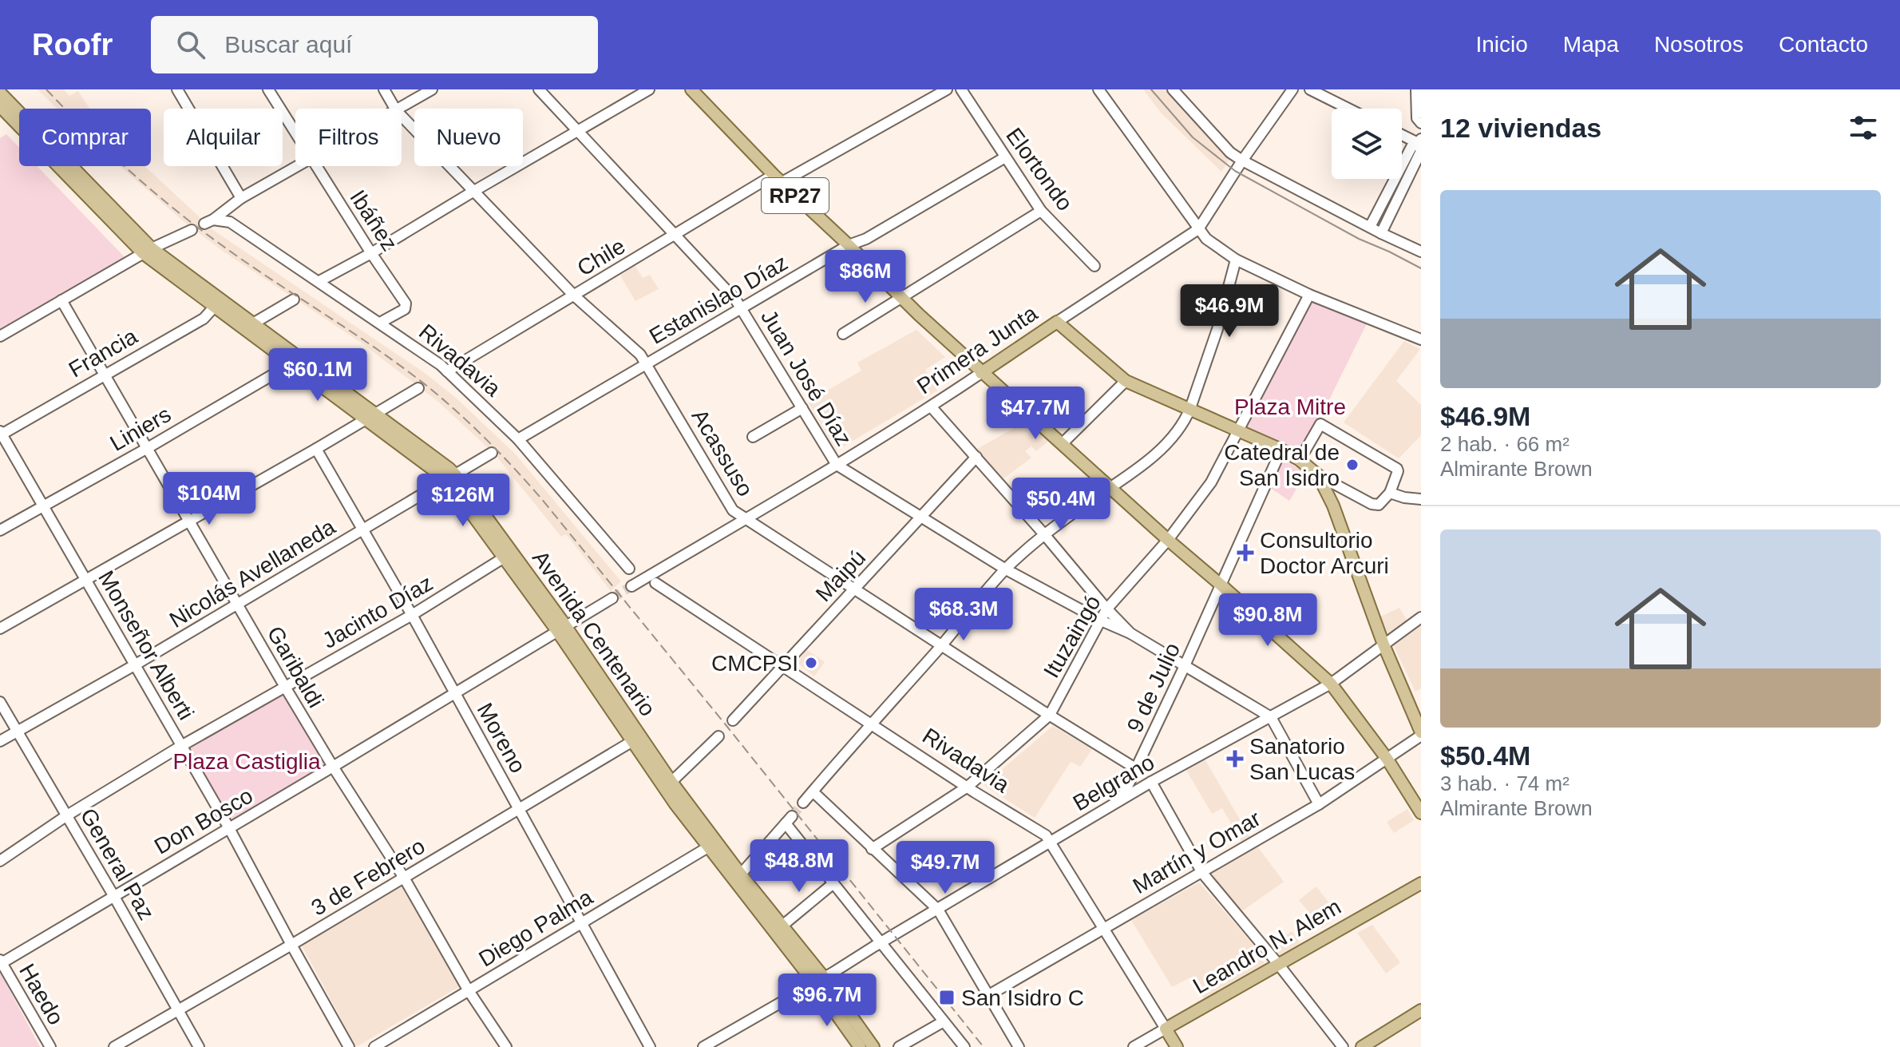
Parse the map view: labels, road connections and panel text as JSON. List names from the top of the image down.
{
  "streets": {
    "main road": [
      "RP27",
      "Primera Junta",
      "Rivadavia",
      "Avenida Centenario",
      "Leandro N. Alem"
    ],
    "street": [
      "Elortondo",
      "Ibáñez",
      "Chile",
      "Estanislao Díaz",
      "Francia",
      "Juan José Díaz",
      "Liniers",
      "Acassuso",
      "Nicolás Avellaneda",
      "Maipú",
      "Jacinto Díaz",
      "Ituzaingó",
      "Monseñor Alberti",
      "Garibaldi",
      "9 de Julio",
      "Moreno",
      "Belgrano",
      "Don Bosco",
      "Martín y Omar",
      "General Paz",
      "3 de Febrero",
      "Diego Palma",
      "Haedo"
    ]
  },
  "crossings": [
    ["Elortondo", "Estanislao Díaz"],
    ["RP27", "Chile"],
    ["RP27", "Estanislao Díaz"],
    ["RP27", "Primera Junta"],
    ["RP27", "Ituzaingó"],
    ["RP27", "9 de Julio"],
    ["RP27", "Belgrano"],
    ["RP27", "Martín y Omar"],
    ["Ibáñez", "Rivadavia"],
    ["Chile", "Rivadavia"],
    ["Chile", "Juan José Díaz"],
    ["Chile", "Acassuso"],
    ["Estanislao Díaz", "Rivadavia"],
    ["Estanislao Díaz", "Juan José Díaz"],
    ["Estanislao Díaz", "Acassuso"],
    ["Primera Junta", "Juan José Díaz"],
    ["Primera Junta", "Acassuso"],
    ["Francia", "Avenida Centenario"],
    ["Francia", "Monseñor Alberti"],
    ["Francia", "Garibaldi"],
    ["Rivadavia", "Maipú"],
    ["Rivadavia", "Ituzaingó"],
    ["Rivadavia", "Belgrano"],
    ["Rivadavia", "Martín y Omar"],
    ["Rivadavia", "Leandro N. Alem"],
    ["Juan José Díaz", "Maipú"],
    ["Juan José Díaz", "Ituzaingó"],
    ["Liniers", "Avenida Centenario"],
    ["Liniers", "Monseñor Alberti"],
    ["Liniers", "Garibaldi"],
    ["Acassuso", "Maipú"],
    ["Acassuso", "Ituzaingó"],
    ["Acassuso", "9 de Julio"],
    ["Nicolás Avellaneda", "Avenida Centenario"],
    ["Nicolás Avellaneda", "Monseñor Alberti"],
    ["Nicolás Avellaneda", "Garibaldi"],
    ["Nicolás Avellaneda", "Moreno"],
    ["Nicolás Avellaneda", "General Paz"],
    ["Jacinto Díaz", "Avenida Centenario"],
    ["Jacinto Díaz", "Monseñor Alberti"],
    ["Jacinto Díaz", "Garibaldi"],
    ["Jacinto Díaz", "Moreno"],
    ["Jacinto Díaz", "General Paz"],
    ["Avenida Centenario", "Belgrano"],
    ["Avenida Centenario", "Don Bosco"],
    ["Avenida Centenario", "3 de Febrero"],
    ["Avenida Centenario", "Diego Palma"],
    ["Monseñor Alberti", "Don Bosco"],
    ["Monseñor Alberti", "3 de Febrero"],
    ["Garibaldi", "Don Bosco"],
    ["Garibaldi", "3 de Febrero"],
    ["Garibaldi", "Diego Palma"],
    ["9 de Julio", "Belgrano"],
    ["Moreno", "Don Bosco"],
    ["Moreno", "3 de Febrero"],
    ["Moreno", "Diego Palma"],
    ["Don Bosco", "General Paz"],
    ["Don Bosco", "Haedo"],
    ["General Paz", "3 de Febrero"]
  ],
  "parks": ["Plaza Mitre", "Plaza Castiglia"],
  "places": {
    "other": ["Catedral de San Isidro", "CMCPSI"],
    "health": ["Consultorio Doctor Arcuri", "Sanatorio San Lucas"],
    "transit": ["San Isidro C"]
  },
  "page": {
    "header": "Roofr",
    "search": "Buscar aquí",
    "nav": [
      "Inicio",
      "Mapa",
      "Nosotros",
      "Contacto"
    ],
    "heading": "12 viviendas",
    "chip": [
      "Comprar",
      "Alquilar",
      "Filtros",
      "Nuevo"
    ],
    "list": [
      {
        "name": "$46.9M",
        "note": "2 hab. · 66 m² · Almirante Brown"
      },
      {
        "name": "$50.4M",
        "note": "3 hab. · 74 m² · Almirante Brown"
      }
    ],
    "price": [
      "$86M",
      "$46.9M",
      "$60.1M",
      "$47.7M",
      "$104M",
      "$126M",
      "$50.4M",
      "$68.3M",
      "$90.8M",
      "$48.8M",
      "$49.7M",
      "$96.7M"
    ]
  }
}
